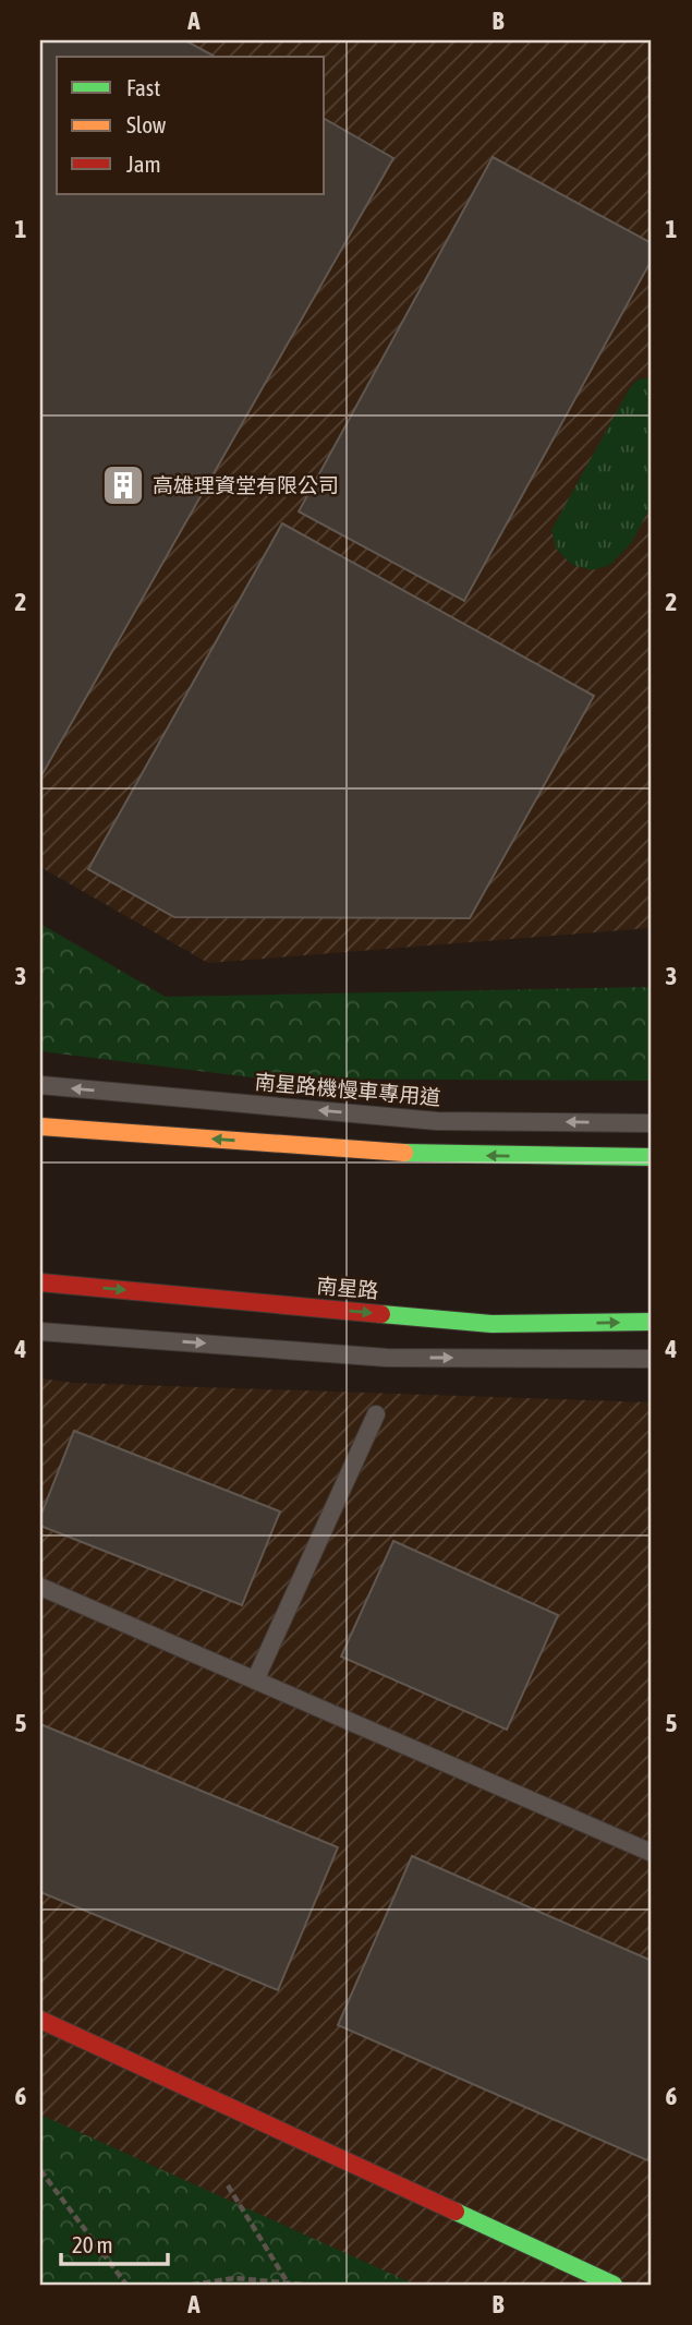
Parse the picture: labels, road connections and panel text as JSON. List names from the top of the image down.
{
  "streets": {
    "street": ["南星路"],
    "lane": ["南星路機慢車專用道"]
  },
  "one_way": ["南星路機慢車專用道", "南星路"],
  "places": {
    "building": ["高雄理資堂有限公司"]
  },
  "legend": ["Fast", "Slow", "Jam"],
  "scale_bar": "20 m",
  "grid": {
    "columns": ["A", "B"],
    "rows": [
      "1",
      "2",
      "3",
      "4",
      "5",
      "6"
    ]
  }
}
